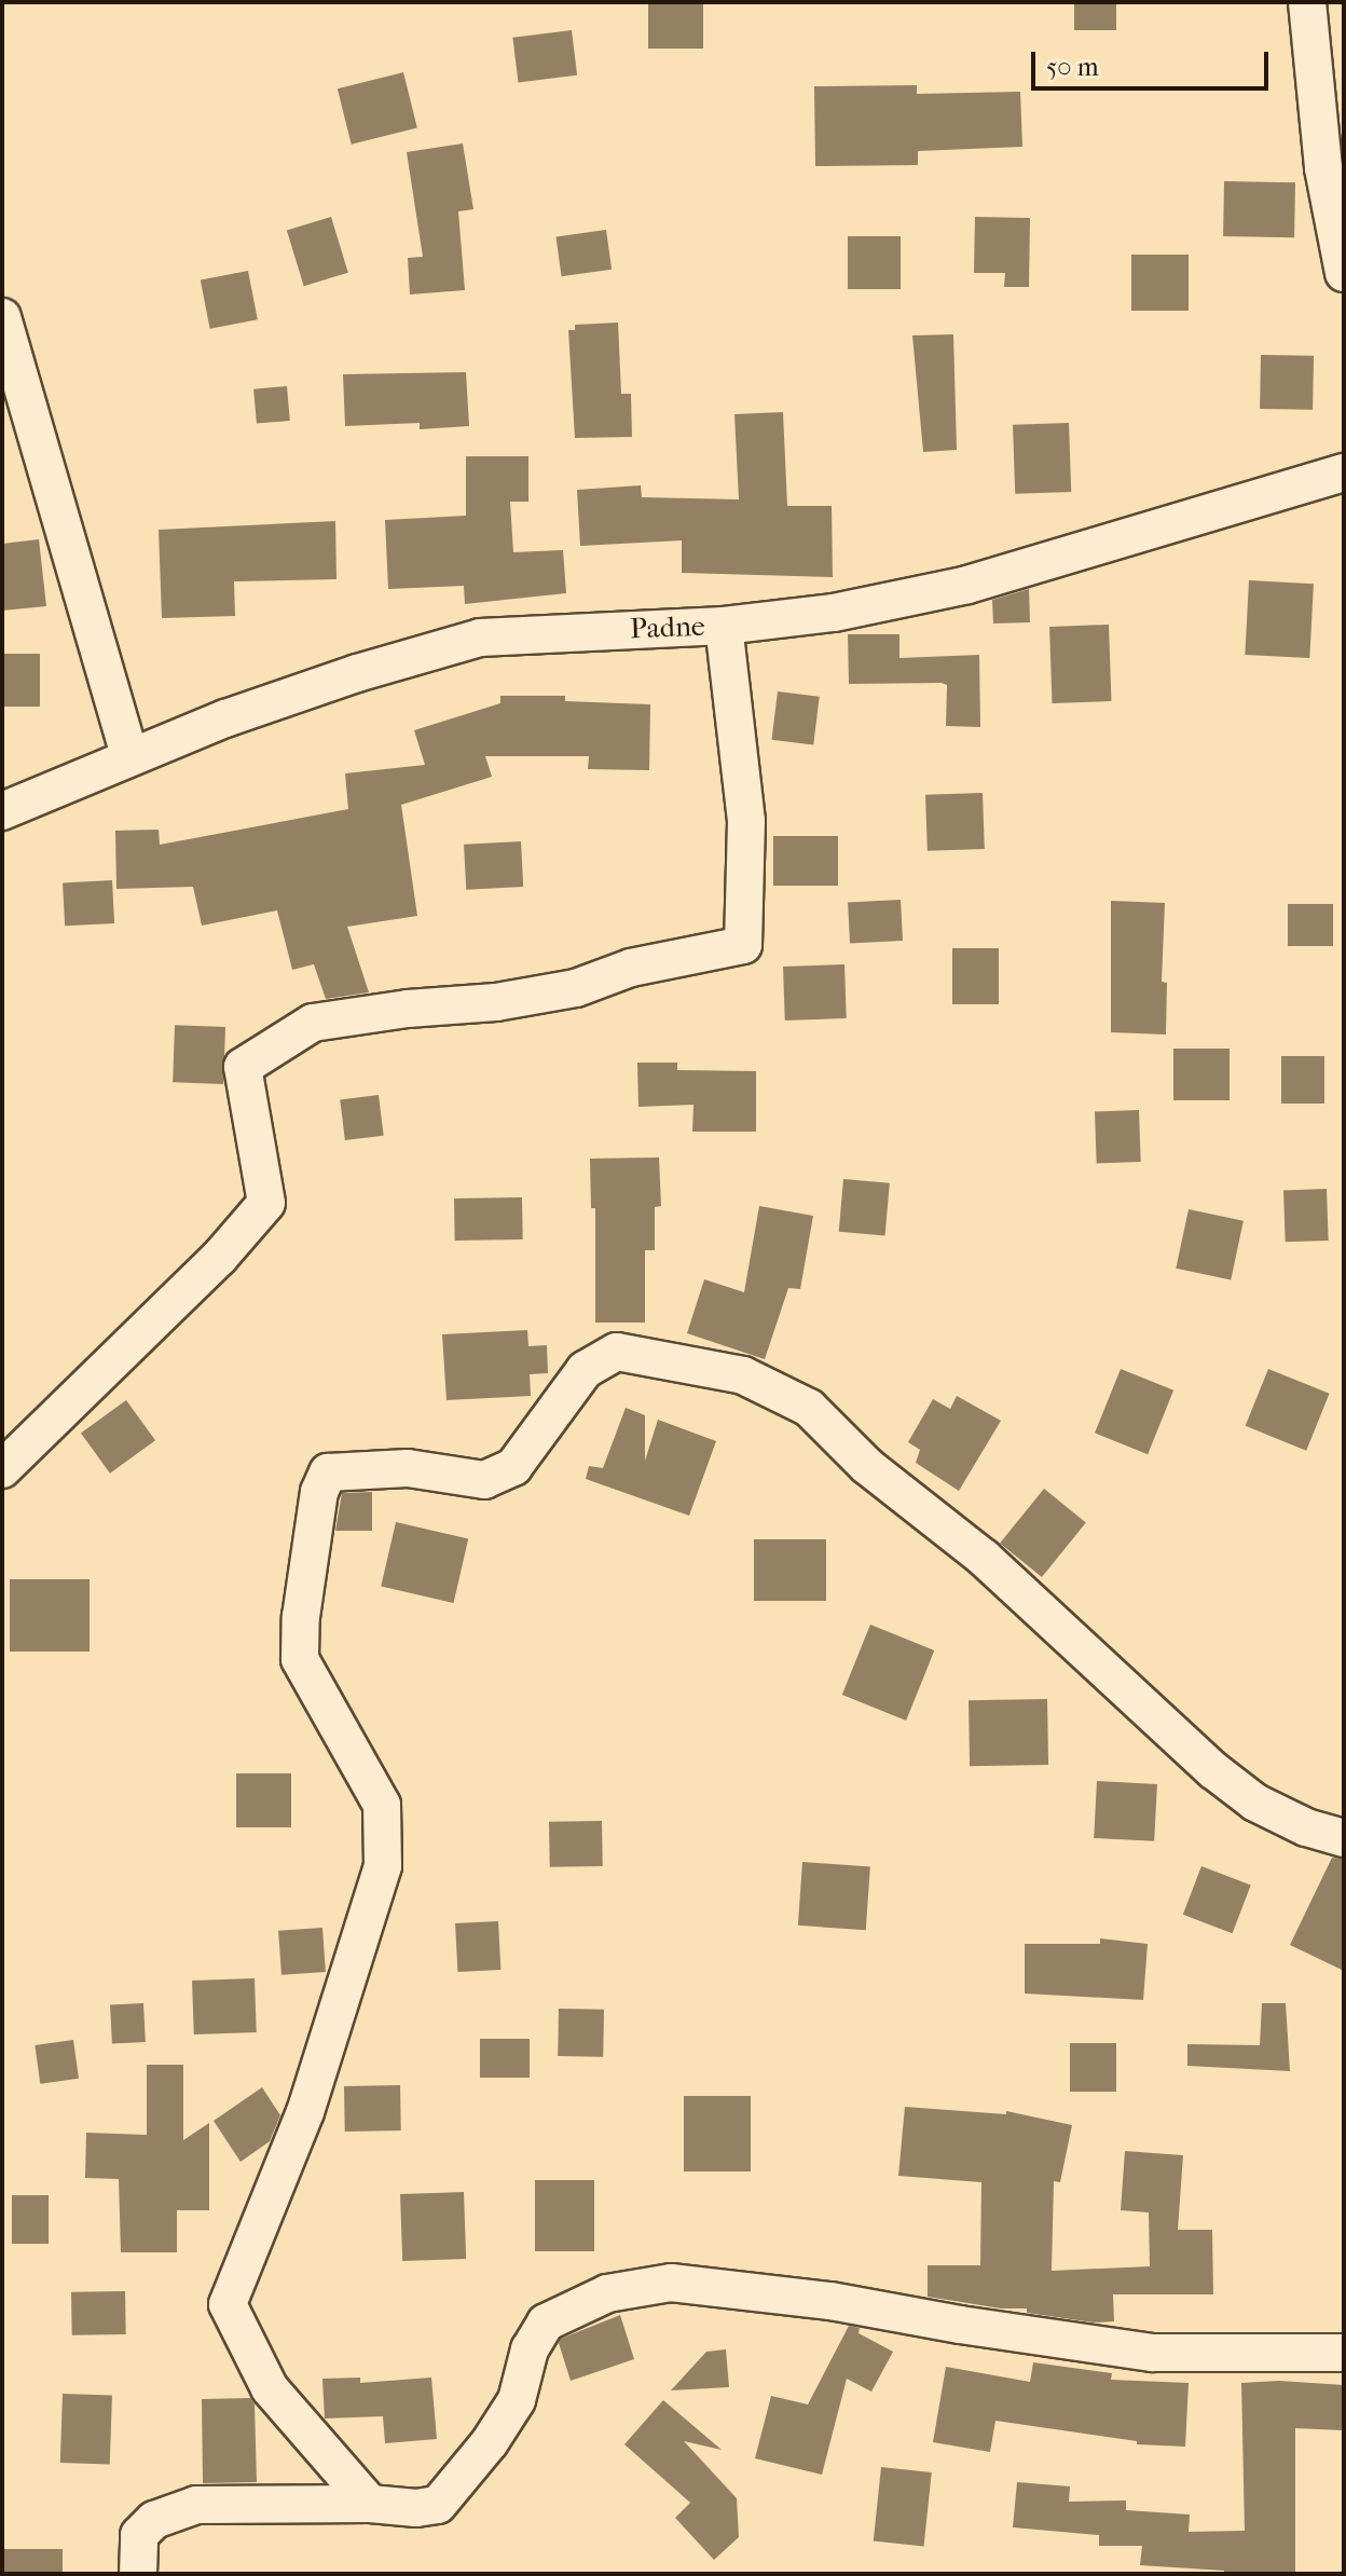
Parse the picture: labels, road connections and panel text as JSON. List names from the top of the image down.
{
  "streets": {
    "street": ["Padne"]
  },
  "scale_bar": "50 m"
}
